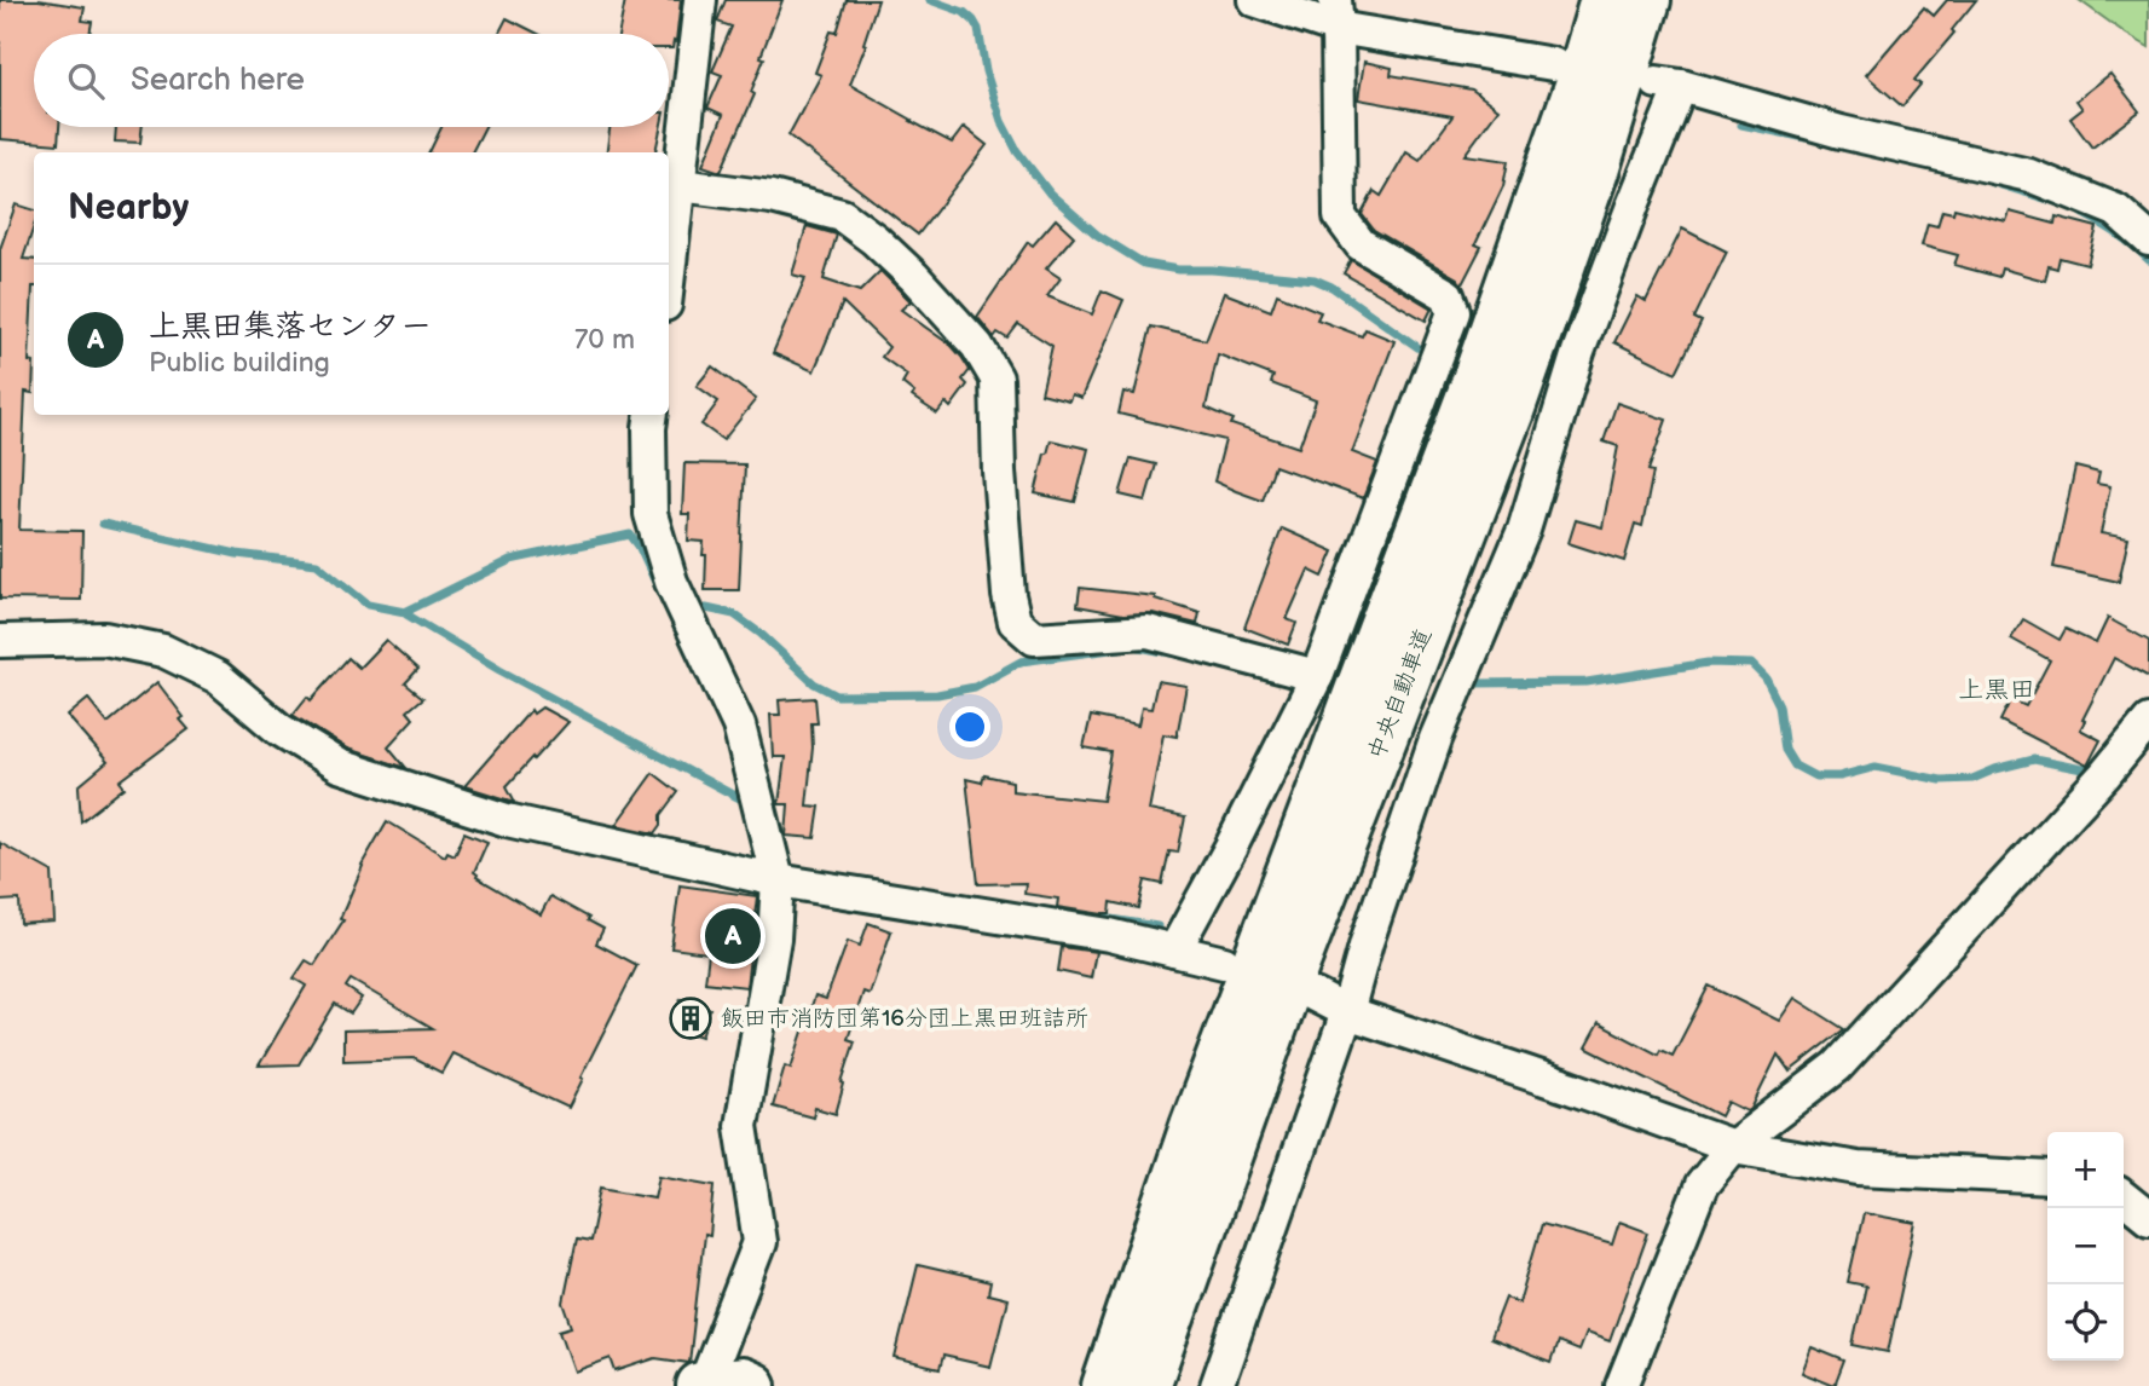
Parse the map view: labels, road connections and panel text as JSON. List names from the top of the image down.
{
  "streets": {
    "main road": ["中央自動車道"]
  },
  "districts": ["上黒田"],
  "places": {
    "building": ["飯田市消防団第16分団上黒田班詰所"]
  },
  "page": {
    "search": "Search here",
    "heading": "Nearby",
    "list": [
      {
        "mark": "A",
        "name": "上黒田集落センター",
        "note": "Public building",
        "value": "70 m"
      }
    ],
    "pins": "A",
    "map_buttons": ["+", "−"]
  }
}
